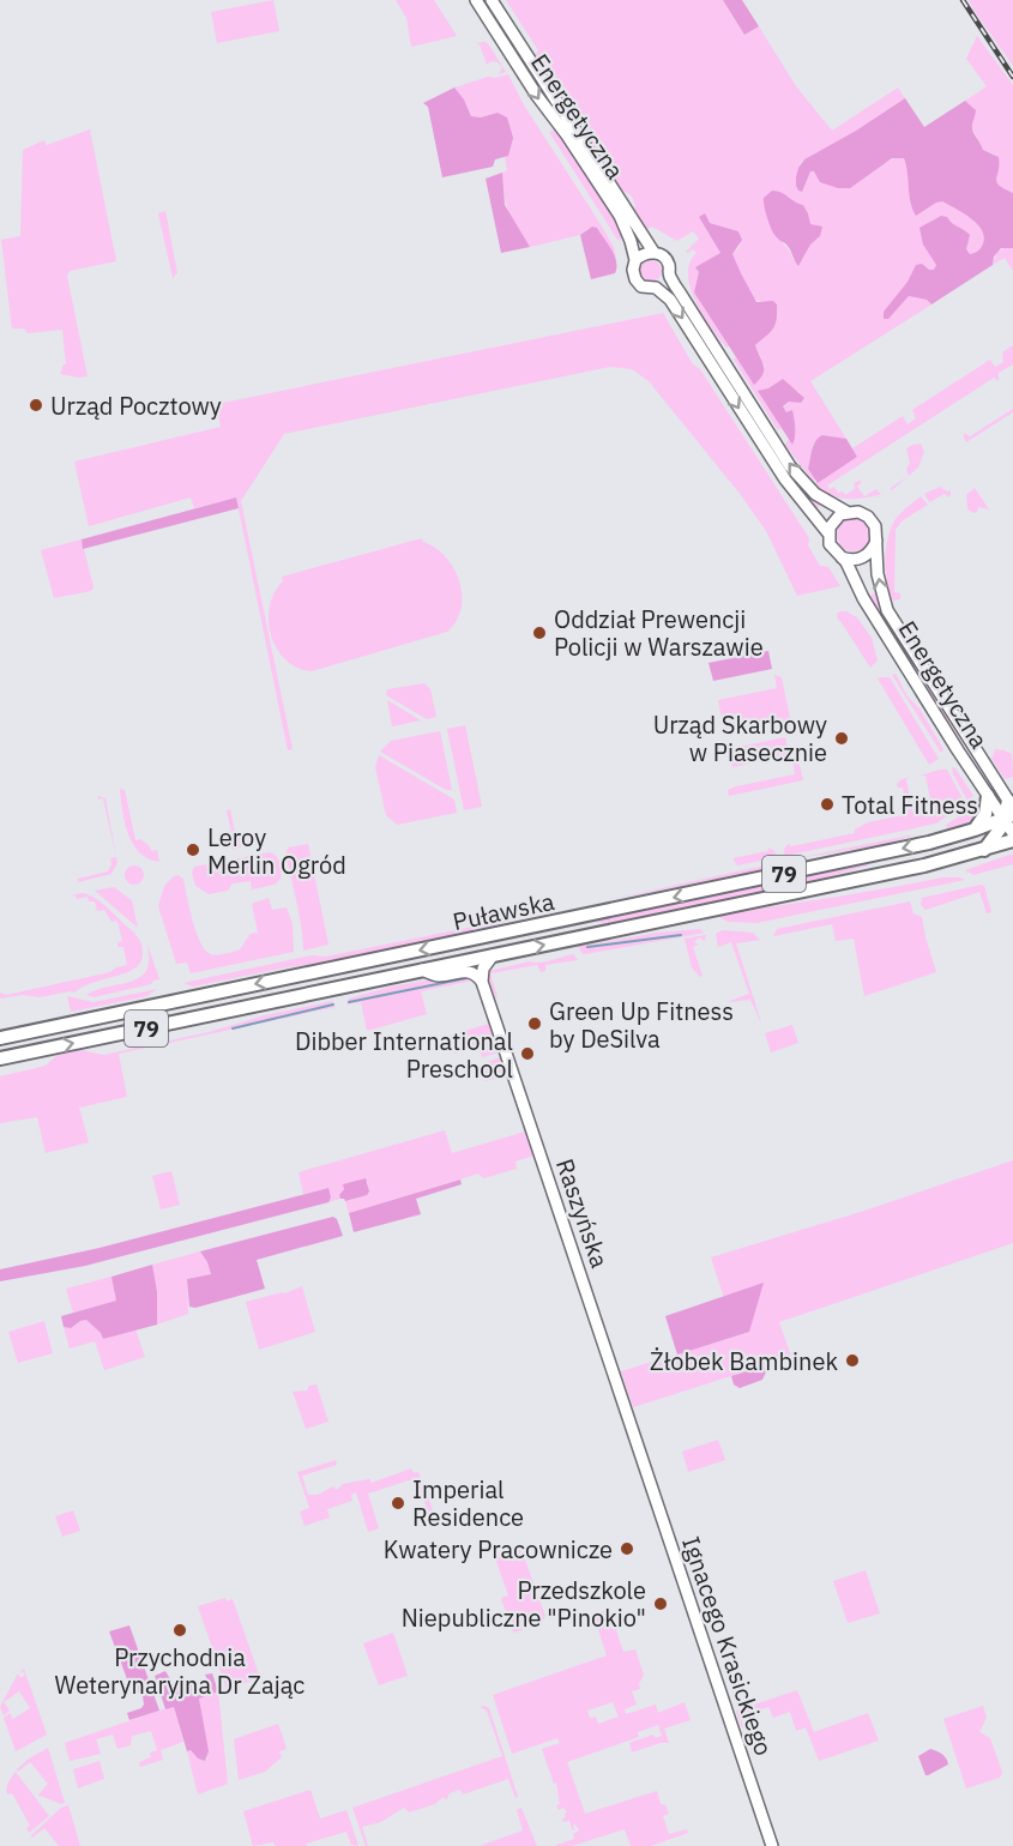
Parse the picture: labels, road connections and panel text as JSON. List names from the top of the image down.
{
  "streets": {
    "main road": ["79", "Puławska"],
    "street": ["Energetyczna", "Raszyńska", "Ignacego Krasickiego"]
  },
  "crossings": [
    ["Energetyczna", "Puławska"],
    ["Raszyńska", "Ignacego Krasickiego"]
  ],
  "places": [
    "Urząd Pocztowy",
    "Oddział Prewencji Policji w Warszawie",
    "Urząd Skarbowy w Piasecznie",
    "Total Fitness",
    "Leroy Merlin Ogród",
    "Green Up Fitness by DeSilva",
    "Dibber International Preschool",
    "Żłobek Bambinek",
    "Imperial Residence",
    "Kwatery Pracownicze",
    "Przedszkole Niepubliczne \"Pinokio\"",
    "Przychodnia Weterynaryjna Dr Zając"
  ]
}
